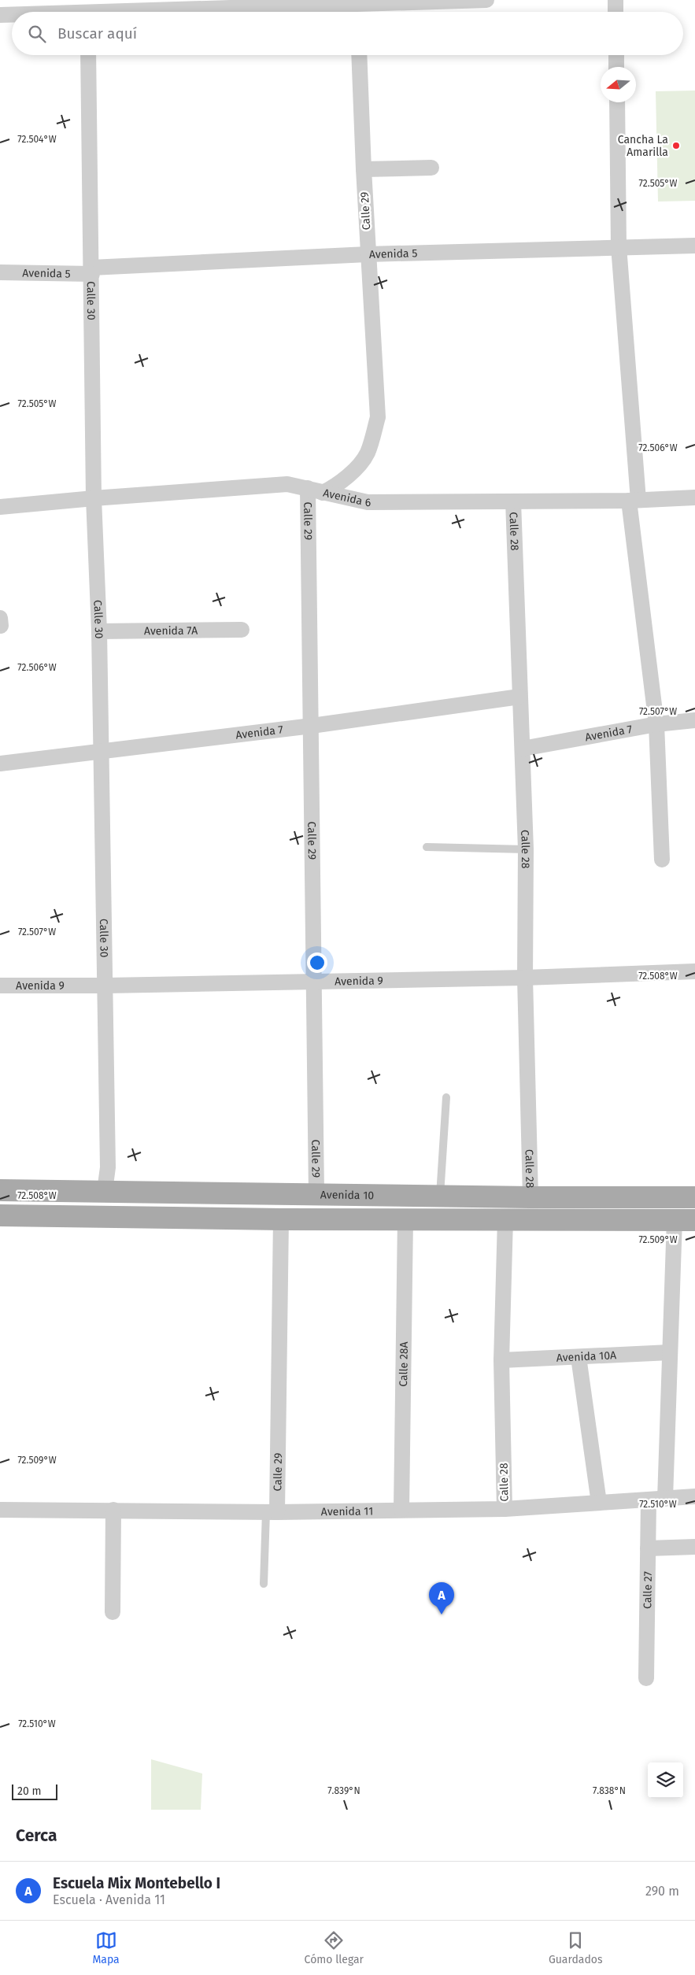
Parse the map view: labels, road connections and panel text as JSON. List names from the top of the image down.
{
  "streets": {
    "main road": ["Avenida 10"],
    "street": [
      "Calle 29",
      "Avenida 5",
      "Calle 30",
      "Avenida 6",
      "Calle 28",
      "Avenida 7A",
      "Avenida 7",
      "Avenida 9",
      "Avenida 10A",
      "Calle 28A",
      "Avenida 11",
      "Calle 27"
    ]
  },
  "crossings": [
    ["Calle 29", "Avenida 5"],
    ["Calle 29", "Avenida 6"],
    ["Calle 29", "Avenida 7"],
    ["Calle 29", "Avenida 9"],
    ["Calle 29", "Avenida 10"],
    ["Calle 29", "Avenida 11"],
    ["Avenida 5", "Calle 30"],
    ["Calle 30", "Avenida 6"],
    ["Calle 30", "Avenida 7A"],
    ["Calle 30", "Avenida 7"],
    ["Calle 30", "Avenida 9"],
    ["Calle 30", "Avenida 10"],
    ["Avenida 6", "Calle 28"],
    ["Calle 28", "Avenida 7"],
    ["Calle 28", "Avenida 9"],
    ["Calle 28", "Avenida 10"],
    ["Calle 28", "Avenida 10A"],
    ["Calle 28", "Avenida 11"],
    ["Calle 28A", "Avenida 11"],
    ["Avenida 11", "Calle 27"]
  ],
  "places": ["Cancha La Amarilla"],
  "scale_bar": "20 m",
  "north": "left",
  "page": {
    "search": "Buscar aquí",
    "pins": "A",
    "scale": "20 m",
    "heading": "Cerca",
    "list": [
      {
        "mark": "A",
        "name": "Escuela Mix Montebello I",
        "note": "Escuela · Avenida 11",
        "value": "290 m"
      }
    ],
    "nav": ["Mapa", "Cómo llegar", "Guardados"]
  },
  "coordinates": [
    "72.504°W",
    "72.505°W",
    "72.506°W",
    "72.507°W",
    "72.508°W",
    "72.509°W",
    "72.510°W",
    "7.839°N",
    "7.838°N"
  ]
}
